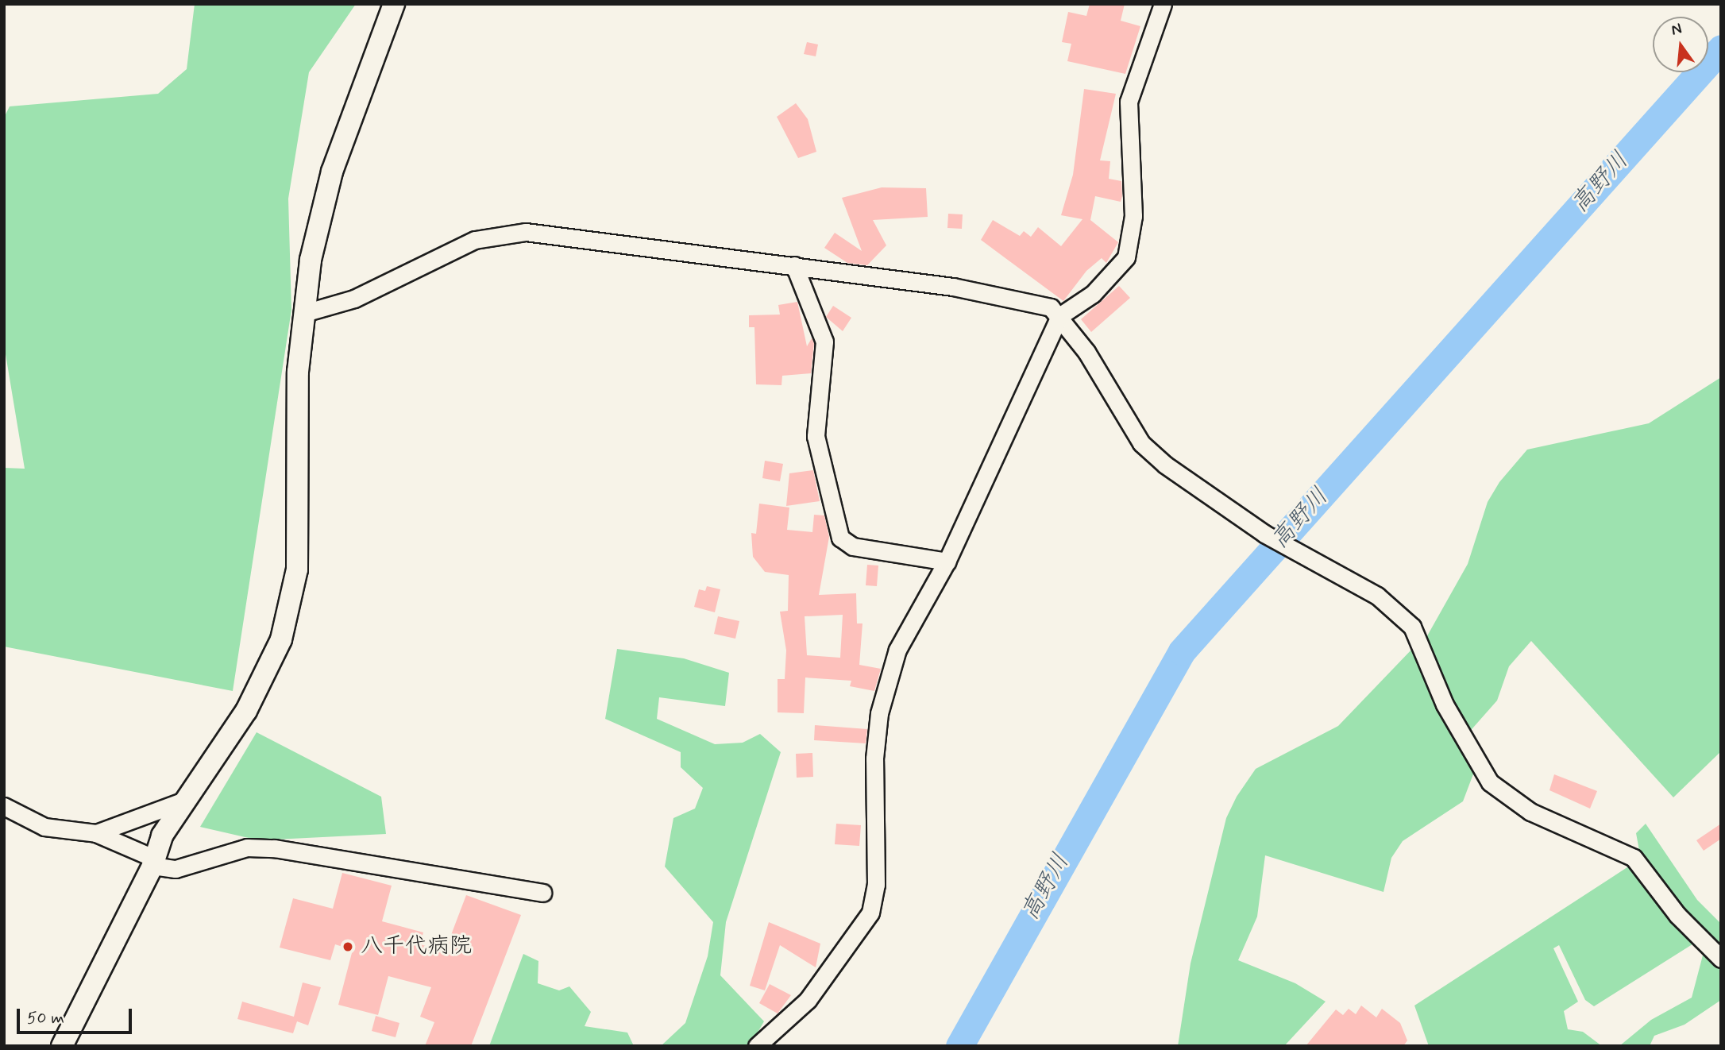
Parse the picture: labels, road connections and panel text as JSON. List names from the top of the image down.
{
  "water": ["高野川"],
  "places": ["八千代病院"],
  "scale_bar": "50 m",
  "north": "top"
}
